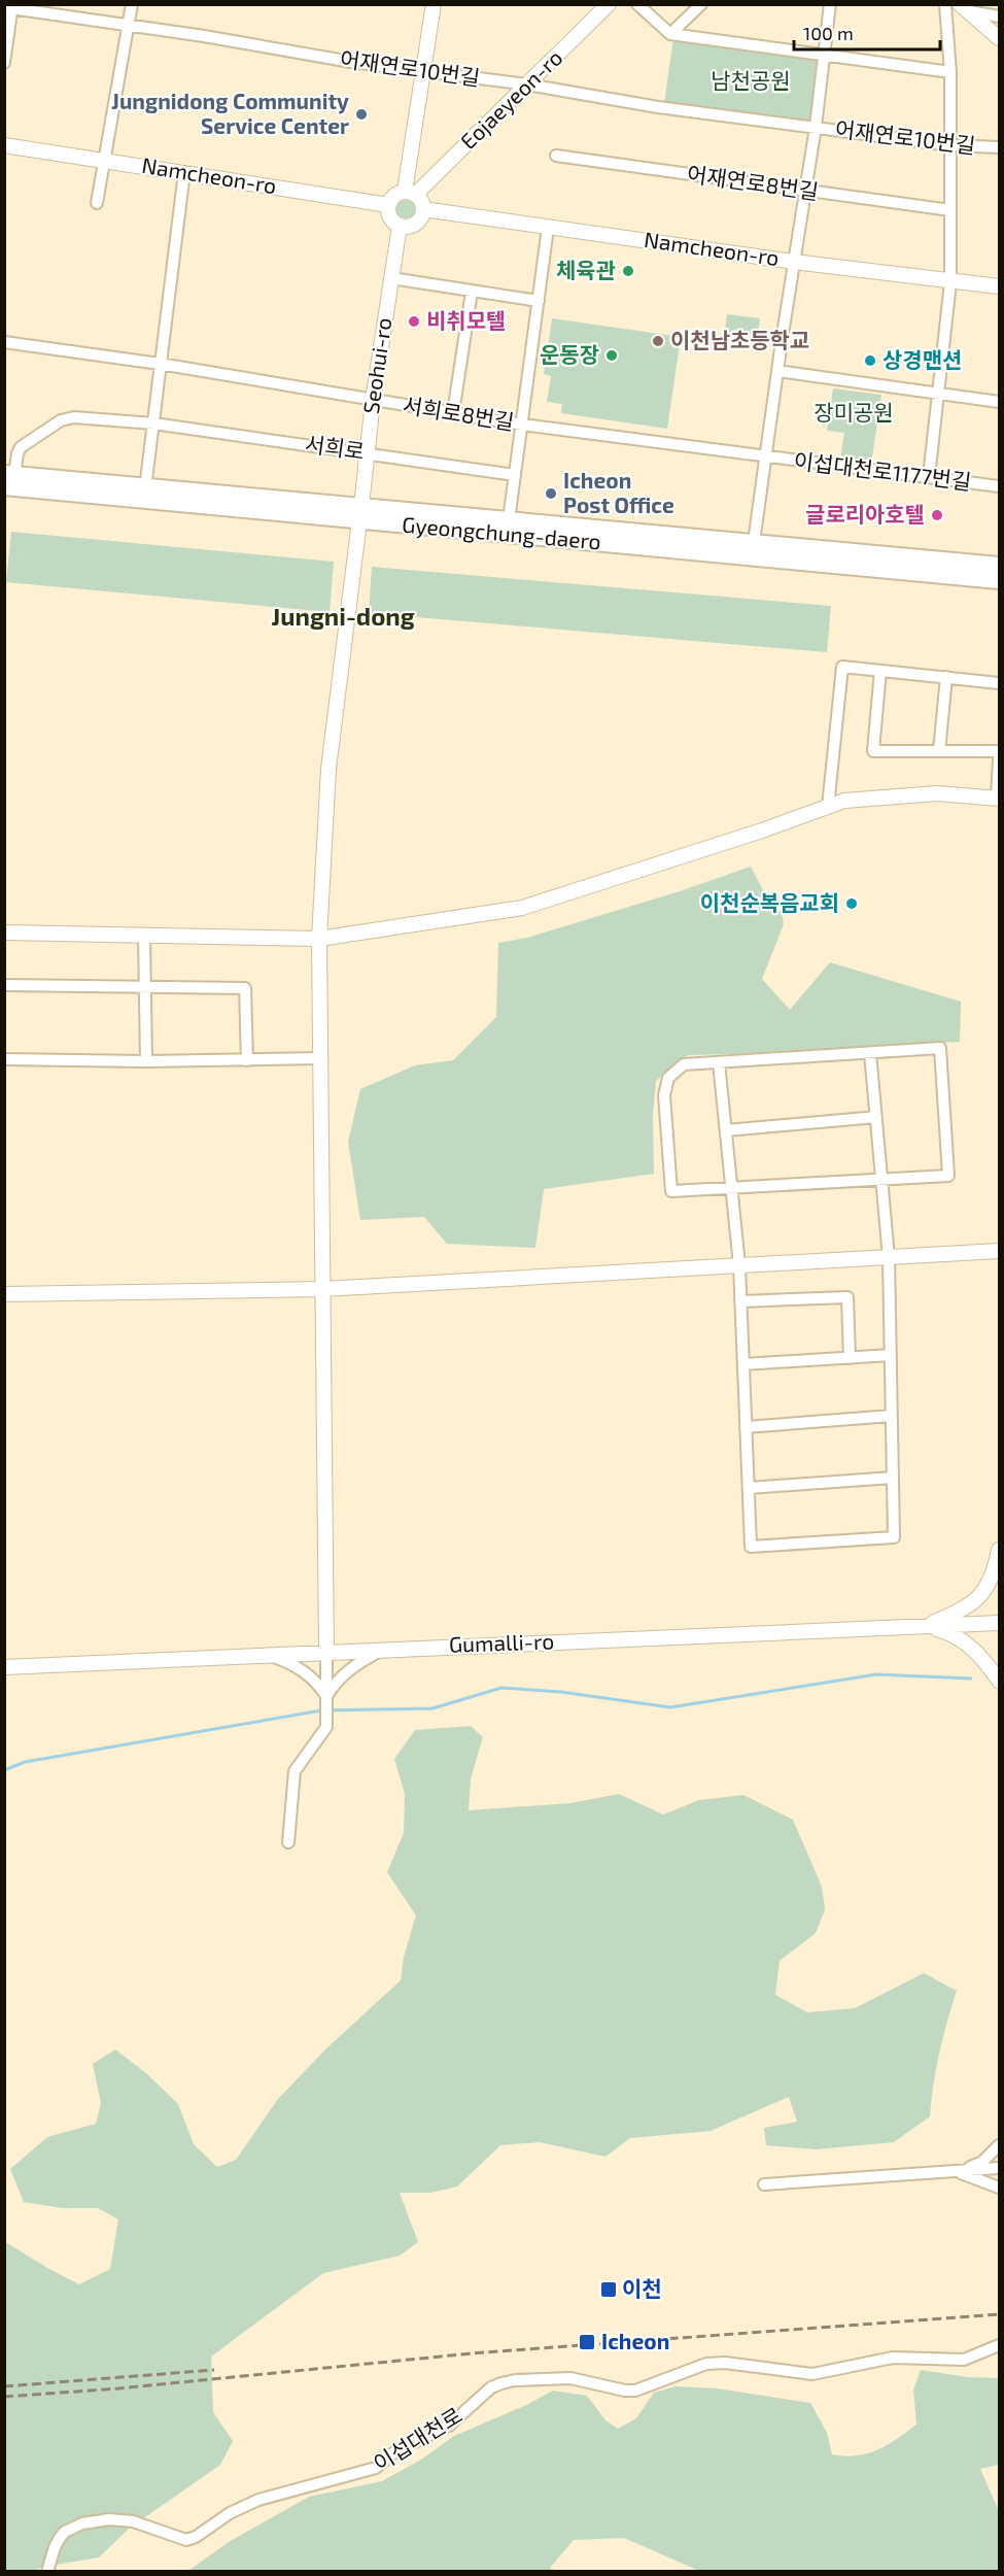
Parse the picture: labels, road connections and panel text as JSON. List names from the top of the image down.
{
  "streets": {
    "main road": ["Gyeongchung-daero"],
    "street": [
      "어재연로10번길",
      "Eojaeyeon-ro",
      "Namcheon-ro",
      "어재연로8번길",
      "Seohui-ro",
      "서희로8번길",
      "서희로",
      "이섭대천로1177번길",
      "Gumalli-ro",
      "이섭대천로"
    ]
  },
  "crossings": [
    ["어재연로10번길", "Eojaeyeon-ro"],
    ["Eojaeyeon-ro", "Namcheon-ro"],
    ["Eojaeyeon-ro", "Seohui-ro"],
    ["Namcheon-ro", "Seohui-ro"],
    ["Seohui-ro", "서희로8번길"],
    ["Seohui-ro", "서희로"],
    ["Seohui-ro", "Gyeongchung-daero"],
    ["Seohui-ro", "Gumalli-ro"],
    ["서희로8번길", "이섭대천로1177번길"],
    ["서희로", "Gyeongchung-daero"]
  ],
  "districts": ["Jungni-dong"],
  "parks": ["남천공원", "장미공원"],
  "places": {
    "other": [
      "Jungnidong Community Service Center",
      "체육관",
      "비취모텔",
      "이천남초등학교",
      "운동장",
      "상경맨션",
      "Icheon Post Office",
      "글로리아호텔",
      "이천순복음교회"
    ],
    "transit": ["이천", "Icheon"]
  },
  "scale_bar": "100 m"
}
